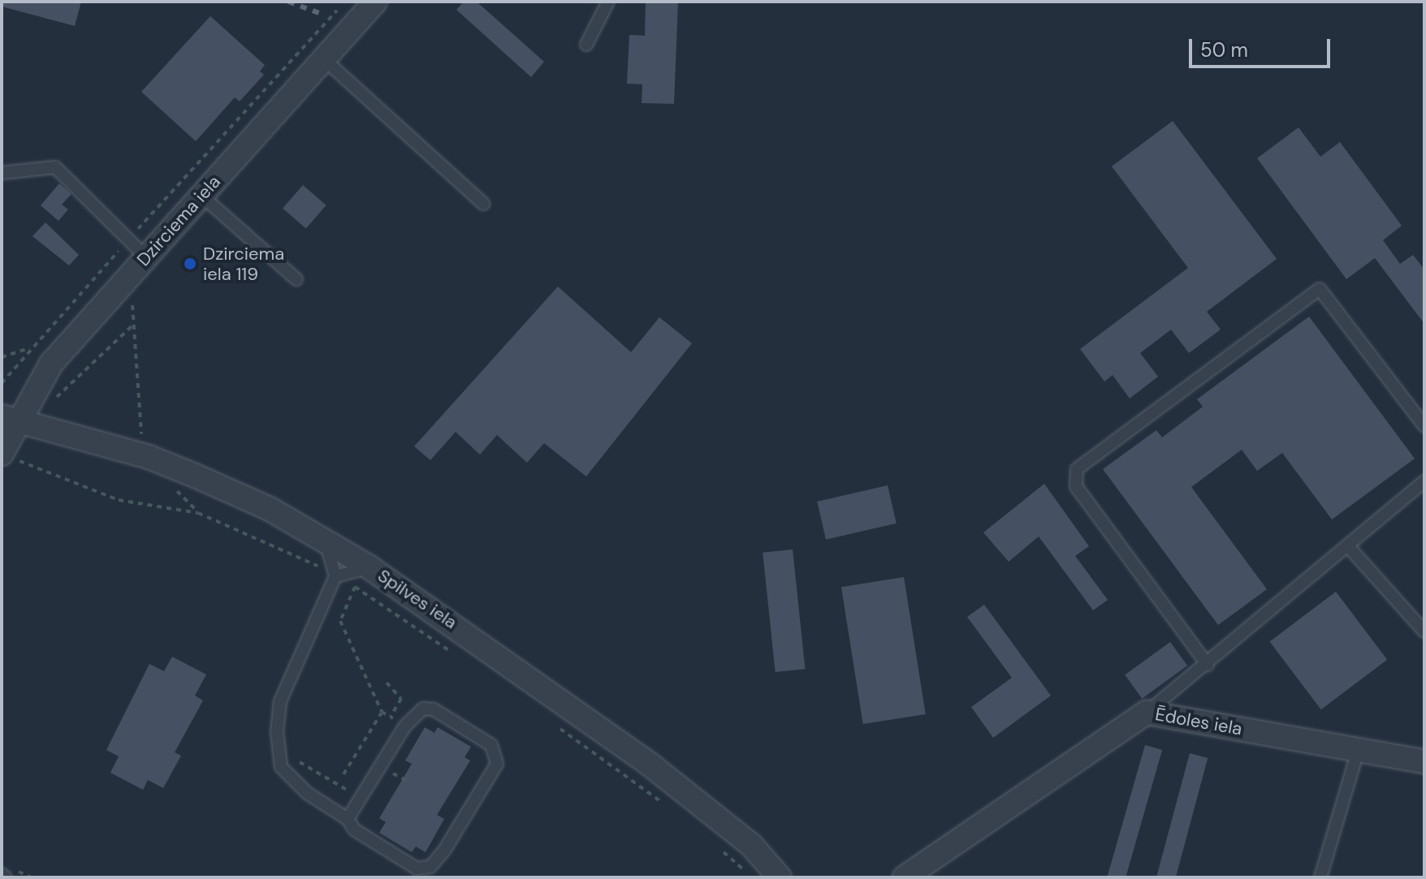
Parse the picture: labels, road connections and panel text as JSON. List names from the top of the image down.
{
  "streets": {
    "street": ["Dzirciema iela", "Spilves iela", "Ēdoles iela"]
  },
  "crossings": [
    ["Dzirciema iela", "Spilves iela"]
  ],
  "places": ["Dzirciema iela 119"],
  "scale_bar": "50 m"
}
